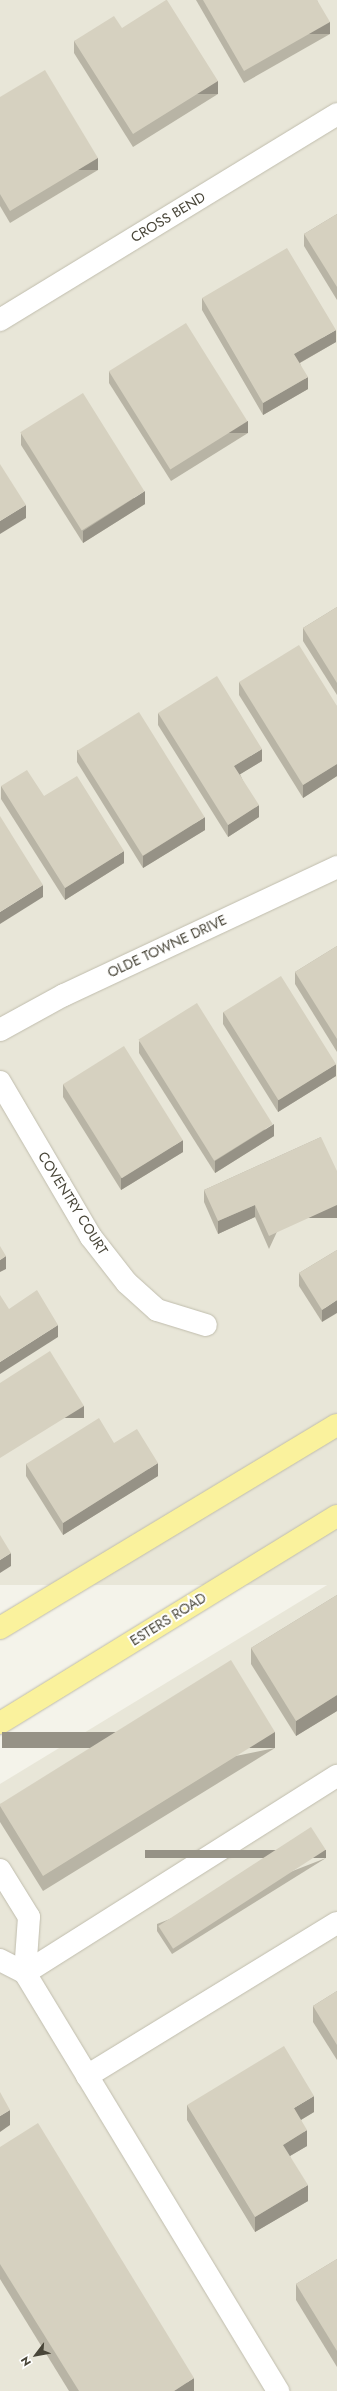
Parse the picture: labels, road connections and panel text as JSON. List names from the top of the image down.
{
  "streets": {
    "main road": ["ESTERS ROAD"],
    "street": ["CROSS BEND", "OLDE TOWNE DRIVE", "COVENTRY COURT"]
  },
  "north": "bottom left"
}
